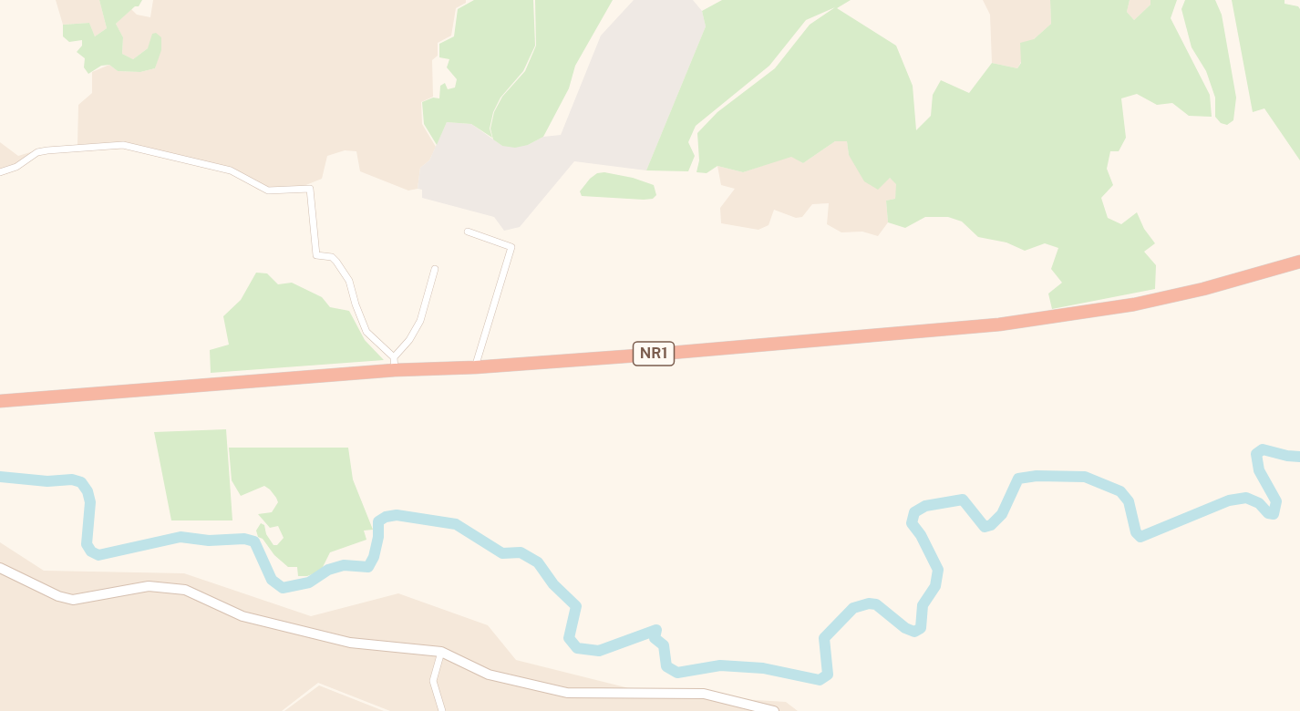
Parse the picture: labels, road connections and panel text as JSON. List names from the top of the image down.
{
  "streets": {
    "highway": ["NR1"]
  }
}
